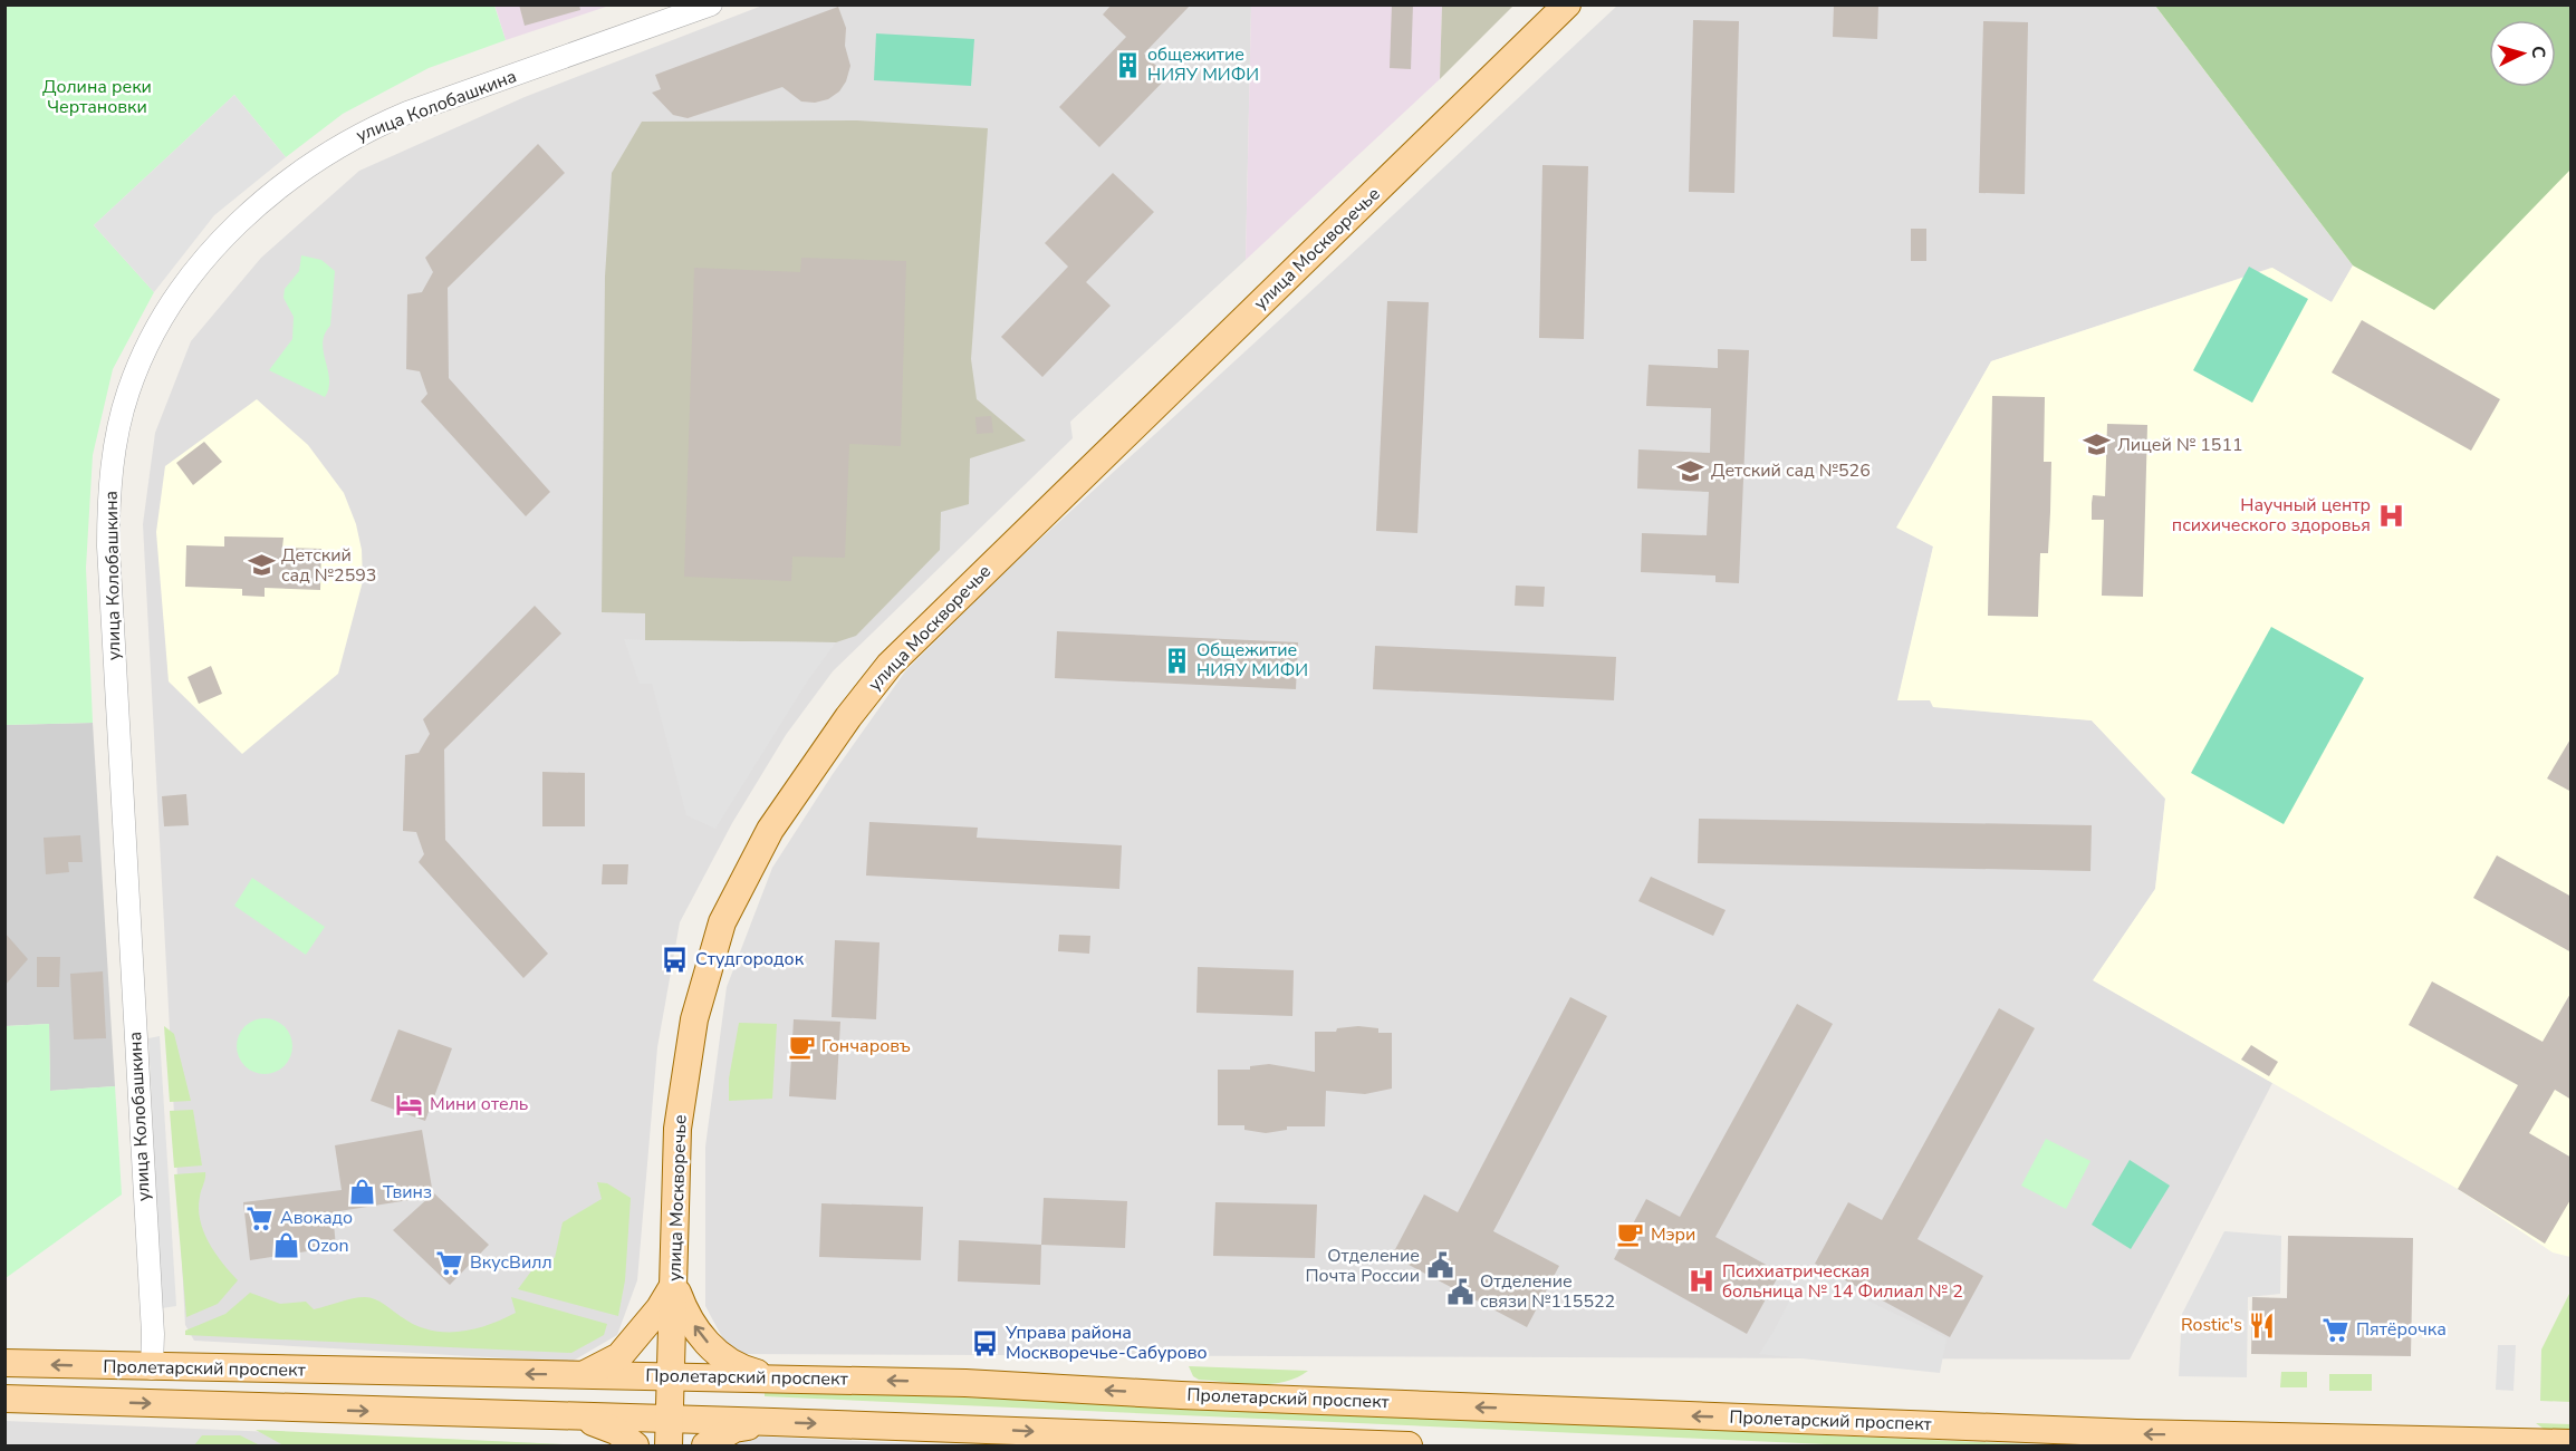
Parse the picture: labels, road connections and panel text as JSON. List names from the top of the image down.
{
  "streets": {
    "main road": ["улица Москворечье", "Пролетарский проспект"],
    "street": ["улица Колобашкина"]
  },
  "crossings": [
    ["улица Колобашкина", "Пролетарский проспект"],
    ["улица Москворечье", "Пролетарский проспект"]
  ],
  "parks": ["Долина реки Чертановки"],
  "places": {
    "building": ["общежитие НИЯУ МИФИ", "Общежитие НИЯУ МИФИ"],
    "school or university": ["Лицей № 1511", "Детский сад №526", "Детский сад №2593"],
    "hospital": ["Научный центр психического здоровья", "Психиатрическая больница № 14 Филиал № 2"],
    "bus stop": ["Студгородок", "Управа района Москворечье-Сабурово"],
    "cafe": ["Гончаровъ", "Мэри"],
    "hotel": ["Мини отель"],
    "shop": ["Твинз", "Ozon"],
    "supermarket": ["Авокадо", "ВкусВилл", "Пятёрочка"],
    "public building": ["Отделение Почта России", "Отделение связи №115522"],
    "restaurant": ["Rostic's"]
  },
  "north": "right"
}
